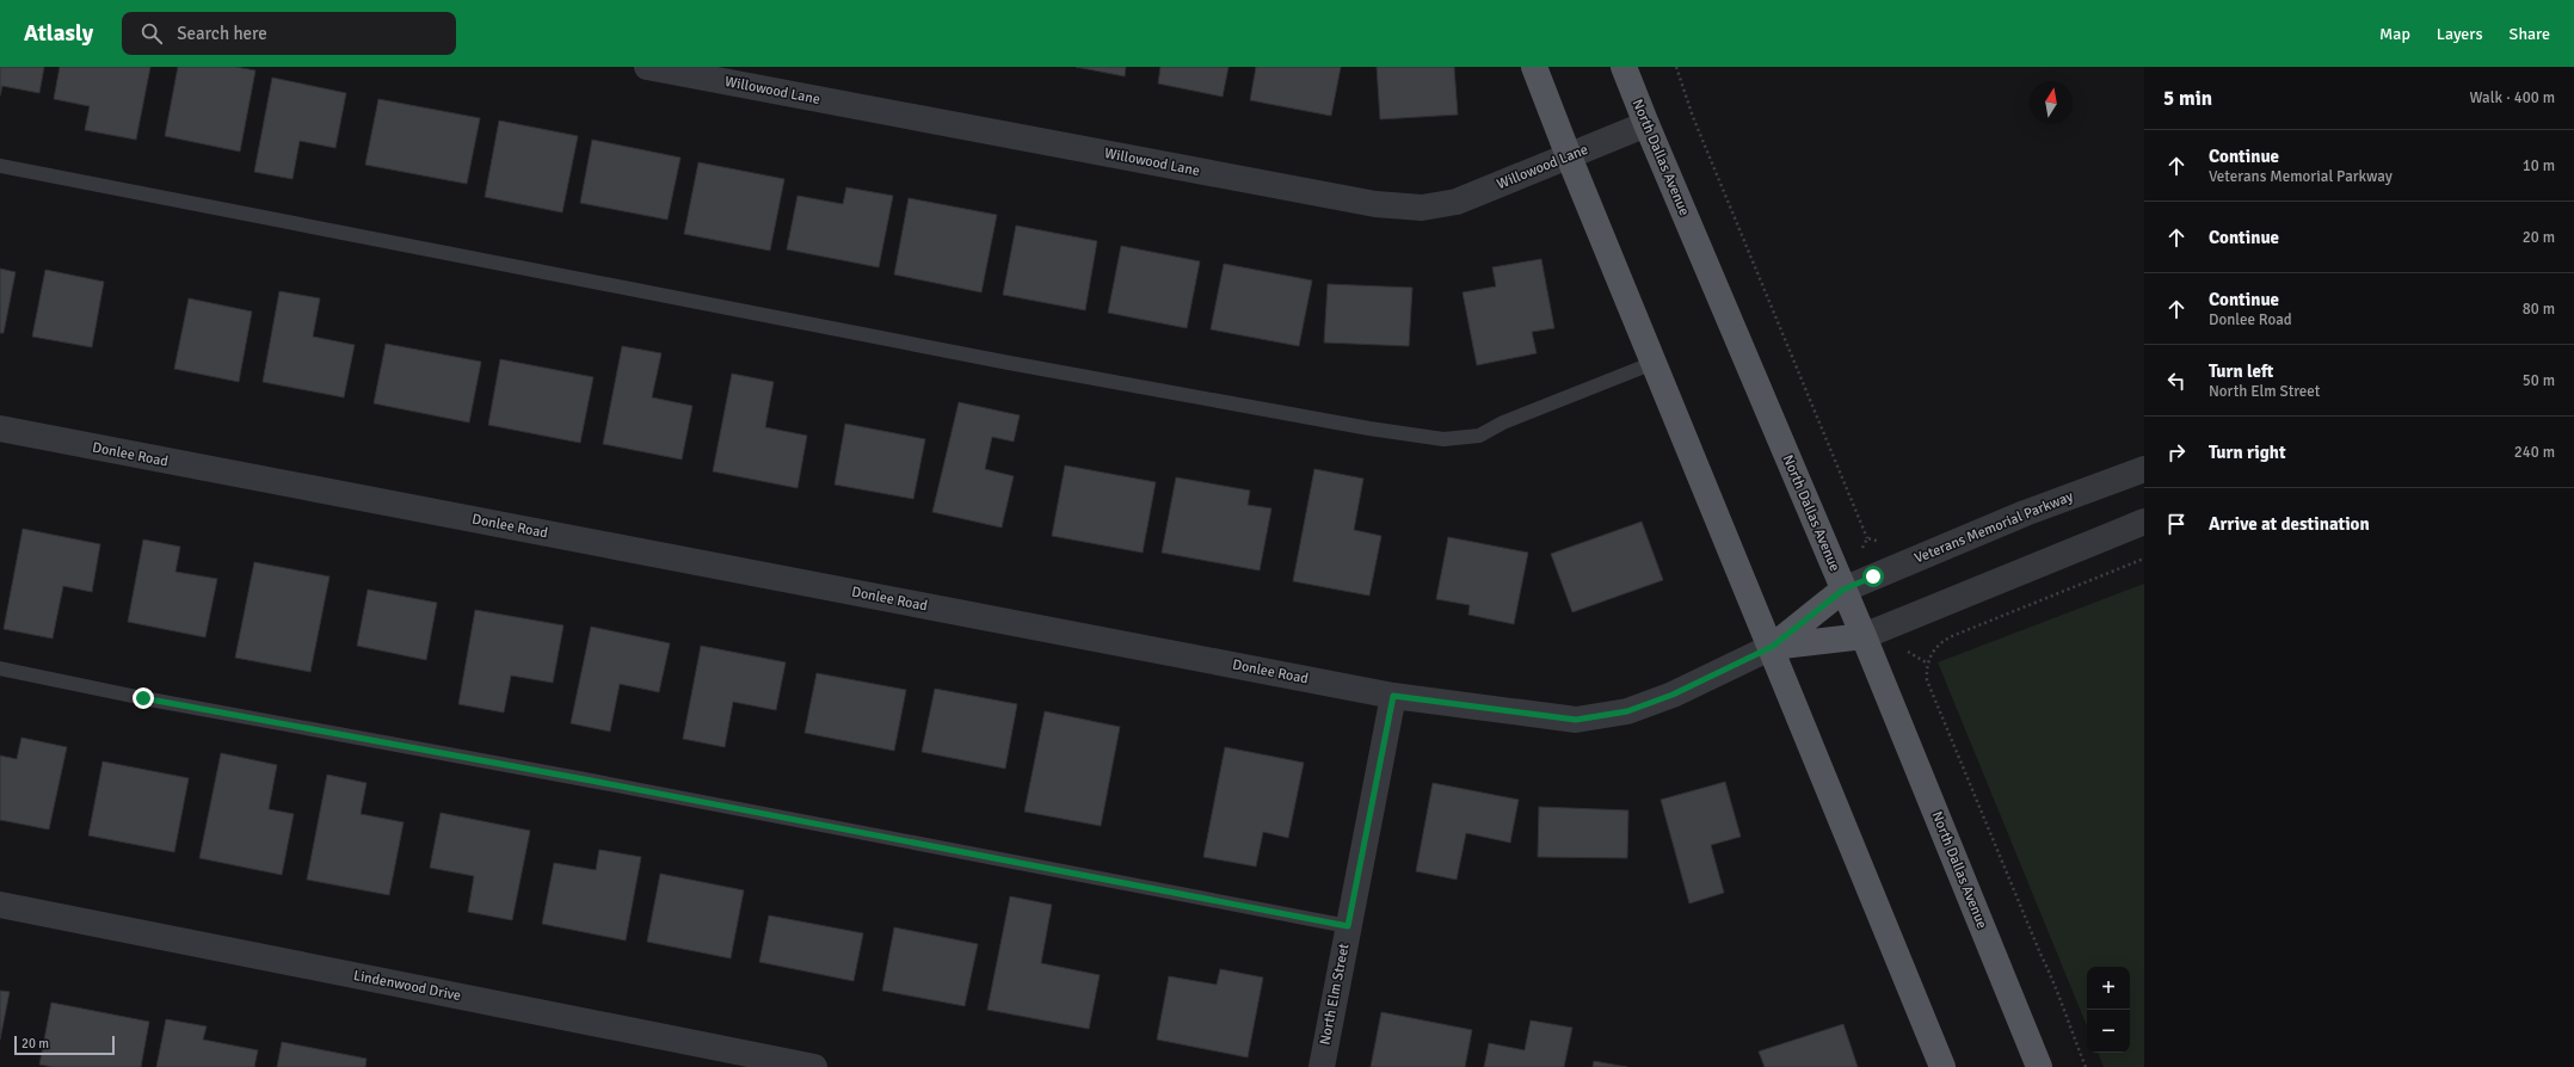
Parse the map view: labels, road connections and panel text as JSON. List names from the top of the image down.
{
  "streets": {
    "main road": ["North Dallas Avenue"],
    "street": [
      "Willowood Lane",
      "Donlee Road",
      "Veterans Memorial Parkway",
      "Lindenwood Drive",
      "North Elm Street"
    ]
  },
  "crossings": [
    ["Willowood Lane", "North Dallas Avenue"],
    ["North Dallas Avenue", "Veterans Memorial Parkway"],
    ["Donlee Road", "North Elm Street"]
  ],
  "scale_bar": "20 m",
  "north": "top",
  "page": {
    "header": "Atlasly",
    "search": "Search here",
    "nav": ["Map", "Layers", "Share"],
    "heading": ["5 min", "Walk · 400 m"],
    "list": [
      ["Continue", "Veterans Memorial Parkway", "10 m"],
      ["Continue", "20 m"],
      ["Continue", "Donlee Road", "80 m"],
      ["Turn left", "North Elm Street", "50 m"],
      ["Turn right", "240 m"],
      "Arrive at destination"
    ],
    "map_buttons": ["+", "−"],
    "scale": "20 m"
  }
}
